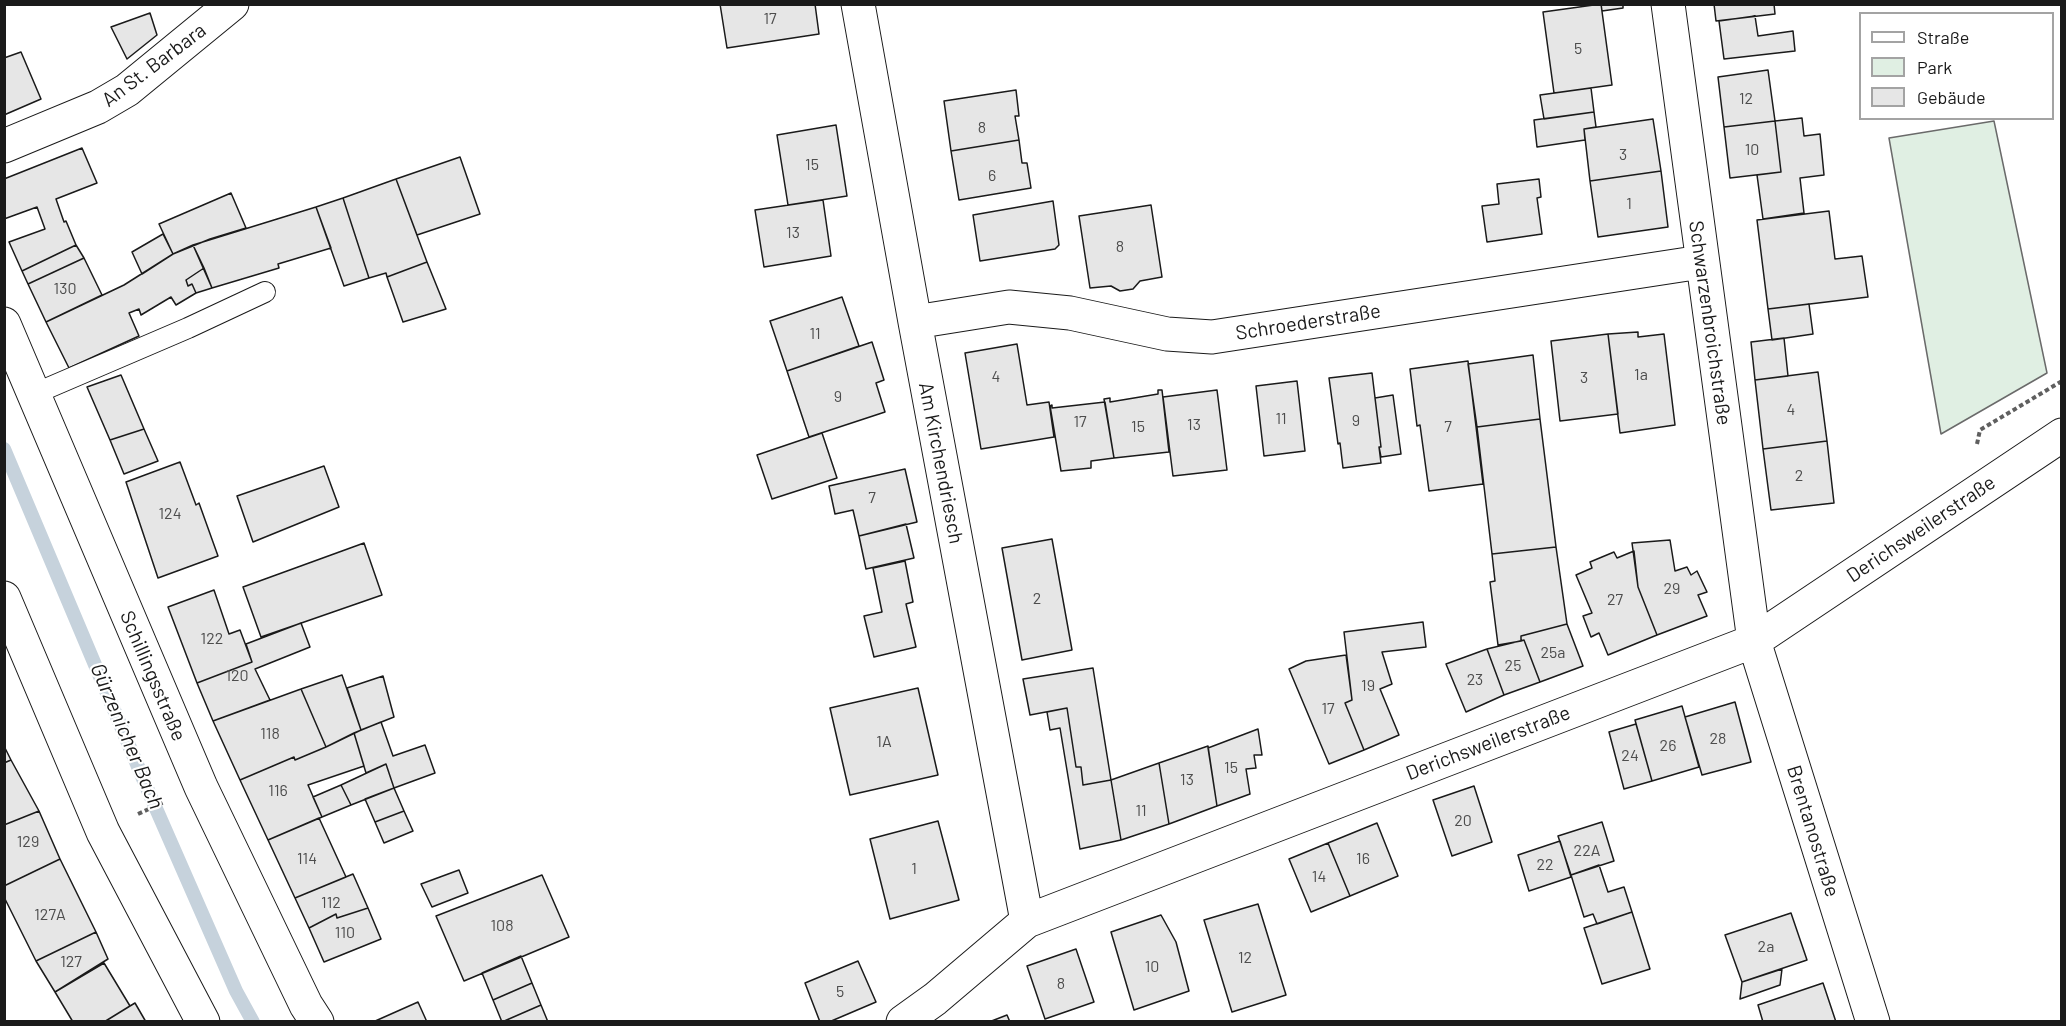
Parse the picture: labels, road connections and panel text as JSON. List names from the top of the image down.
{
  "streets": {
    "street": [
      "An St. Barbara",
      "Schroederstraße",
      "Schwarzenbroichstraße",
      "Am Kirchendriesch",
      "Derichsweilerstraße",
      "Schillingsstraße",
      "Brentanostraße"
    ]
  },
  "crossings": [
    ["Schroederstraße", "Schwarzenbroichstraße"],
    ["Schroederstraße", "Am Kirchendriesch"],
    ["Schwarzenbroichstraße", "Derichsweilerstraße"],
    ["Schwarzenbroichstraße", "Brentanostraße"],
    ["Am Kirchendriesch", "Derichsweilerstraße"],
    ["Derichsweilerstraße", "Brentanostraße"]
  ],
  "water": ["Gürzenicher Bach"],
  "house_numbers": [
    "17",
    "5",
    "12",
    "8",
    "10",
    "3",
    "15",
    "6",
    "1",
    "13",
    "8",
    "130",
    "11",
    "1a",
    "4",
    "3",
    "9",
    "4",
    "11",
    "9",
    "17",
    "13",
    "15",
    "7",
    "2",
    "7",
    "124",
    "29",
    "2",
    "27",
    "122",
    "25a",
    "25",
    "120",
    "23",
    "19",
    "17",
    "118",
    "28",
    "1A",
    "26",
    "24",
    "15",
    "13",
    "116",
    "11",
    "20",
    "129",
    "22A",
    "114",
    "16",
    "22",
    "1",
    "14",
    "112",
    "127A",
    "108",
    "110",
    "2a",
    "12",
    "127",
    "10",
    "8",
    "5"
  ],
  "legend": ["Straße", "Park", "Gebäude"]
}
